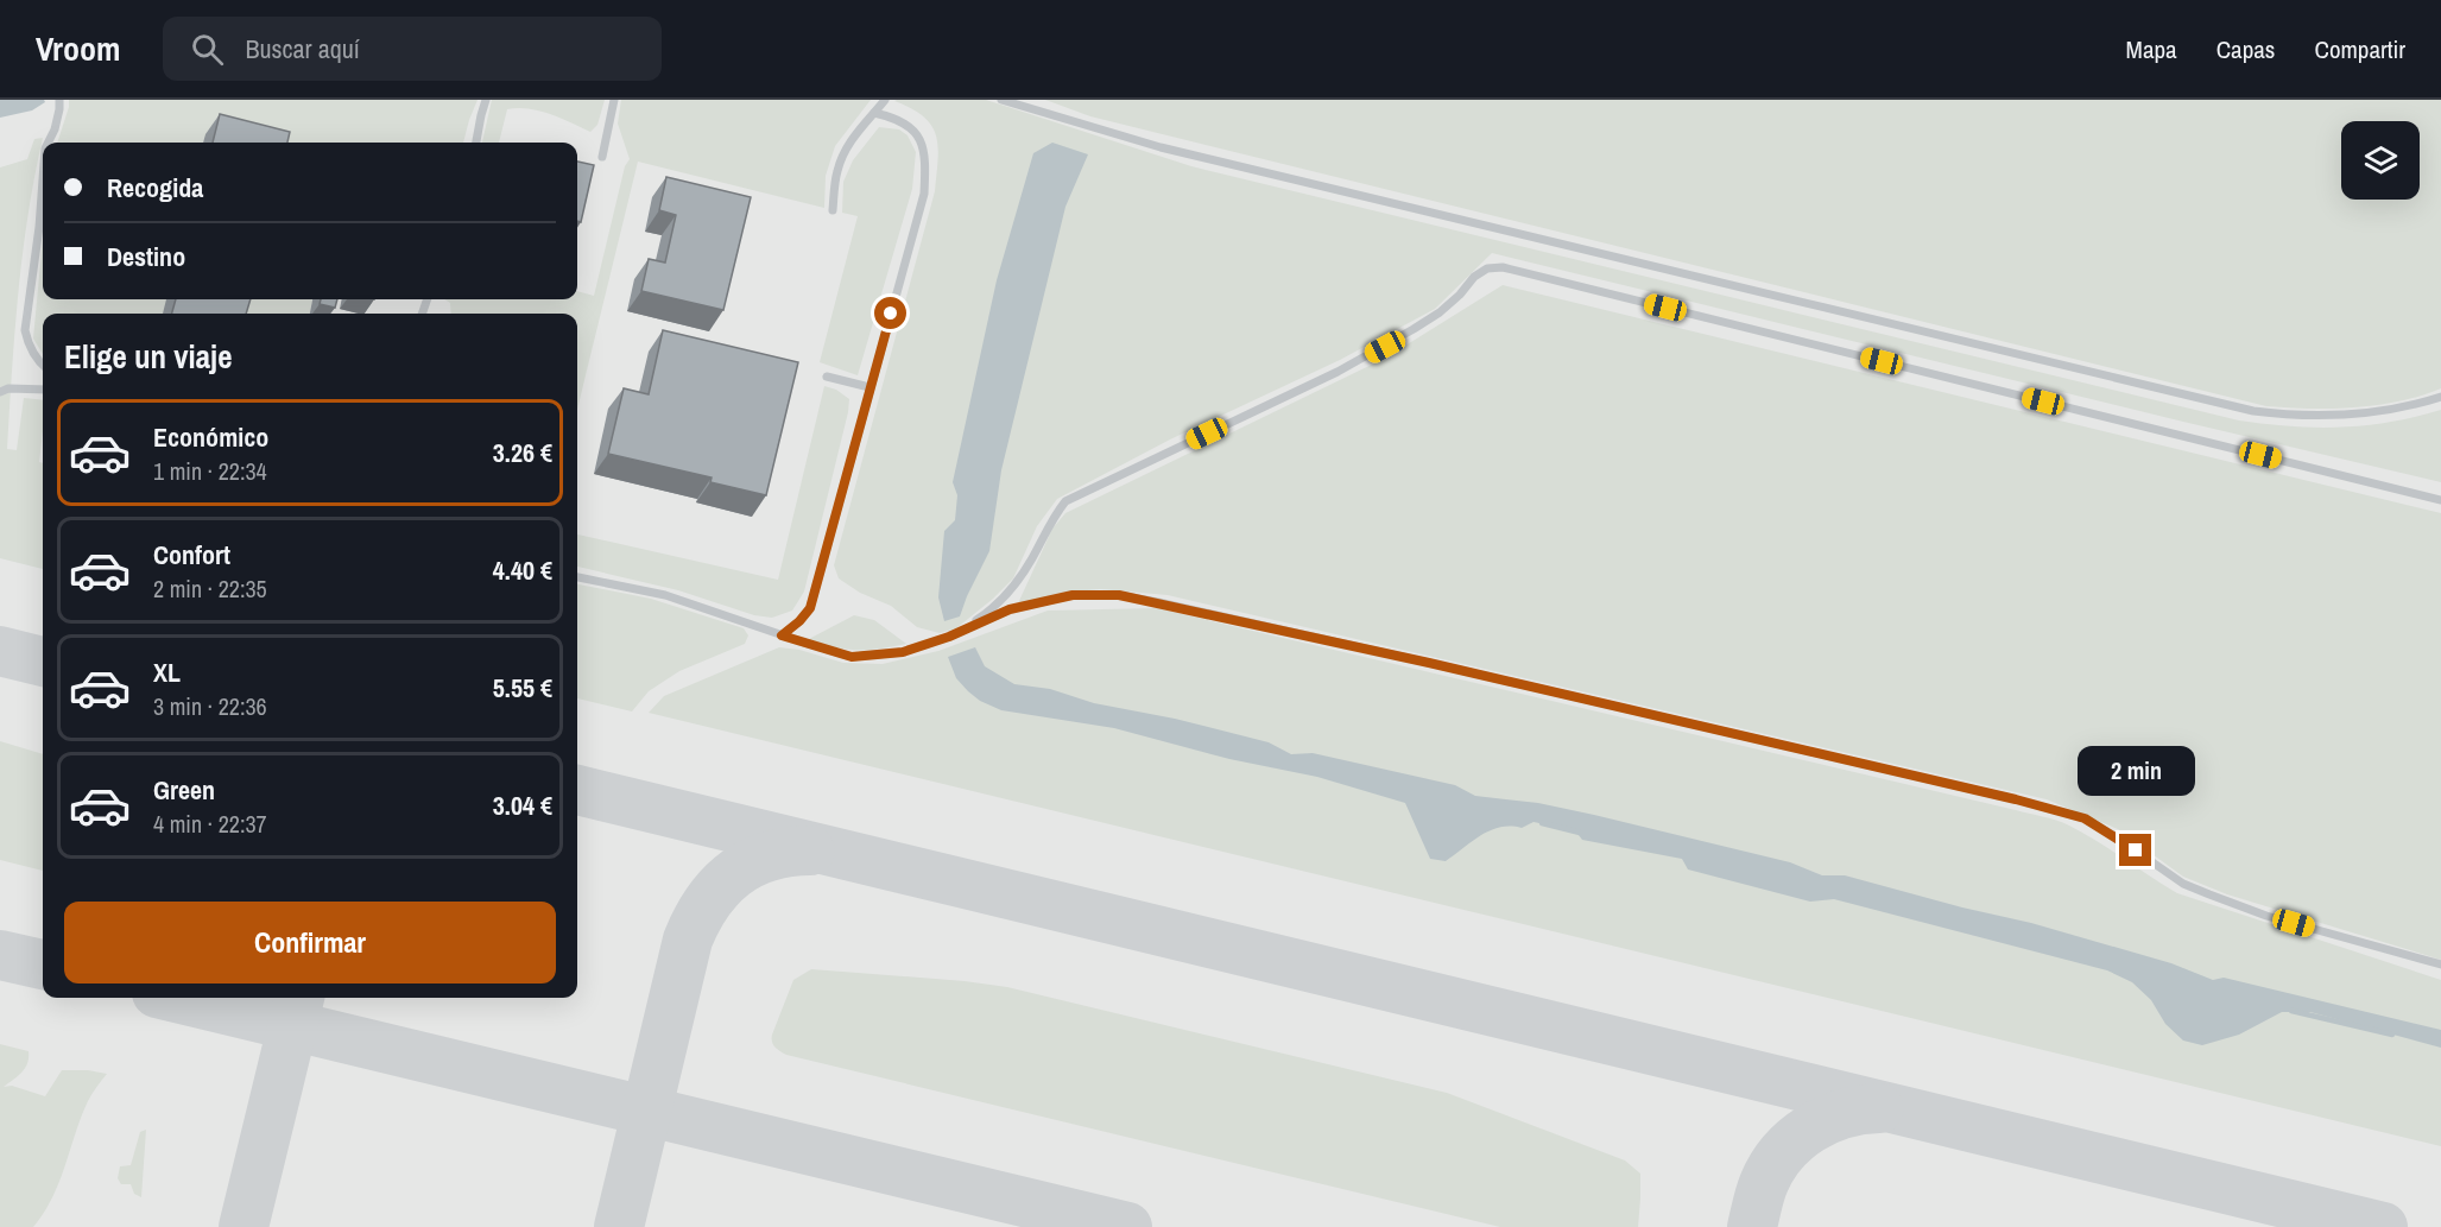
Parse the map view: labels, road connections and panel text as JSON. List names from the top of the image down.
{
  "page": {
    "header": "Vroom",
    "search": "Buscar aquí",
    "nav": ["Mapa", "Capas", "Compartir"],
    "banner": ["Recogida", "Destino"],
    "heading": "Elige un viaje",
    "list": [
      {
        "name": "Económico",
        "note": "1 min · 22:34",
        "value": "3.26 €"
      },
      {
        "name": "Confort",
        "note": "2 min · 22:35",
        "value": "4.40 €"
      },
      {
        "name": "XL",
        "note": "3 min · 22:36",
        "value": "5.55 €"
      },
      {
        "name": "Green",
        "note": "4 min · 22:37",
        "value": "3.04 €"
      }
    ],
    "bubble": "2 min",
    "buttons": "Confirmar"
  }
}
